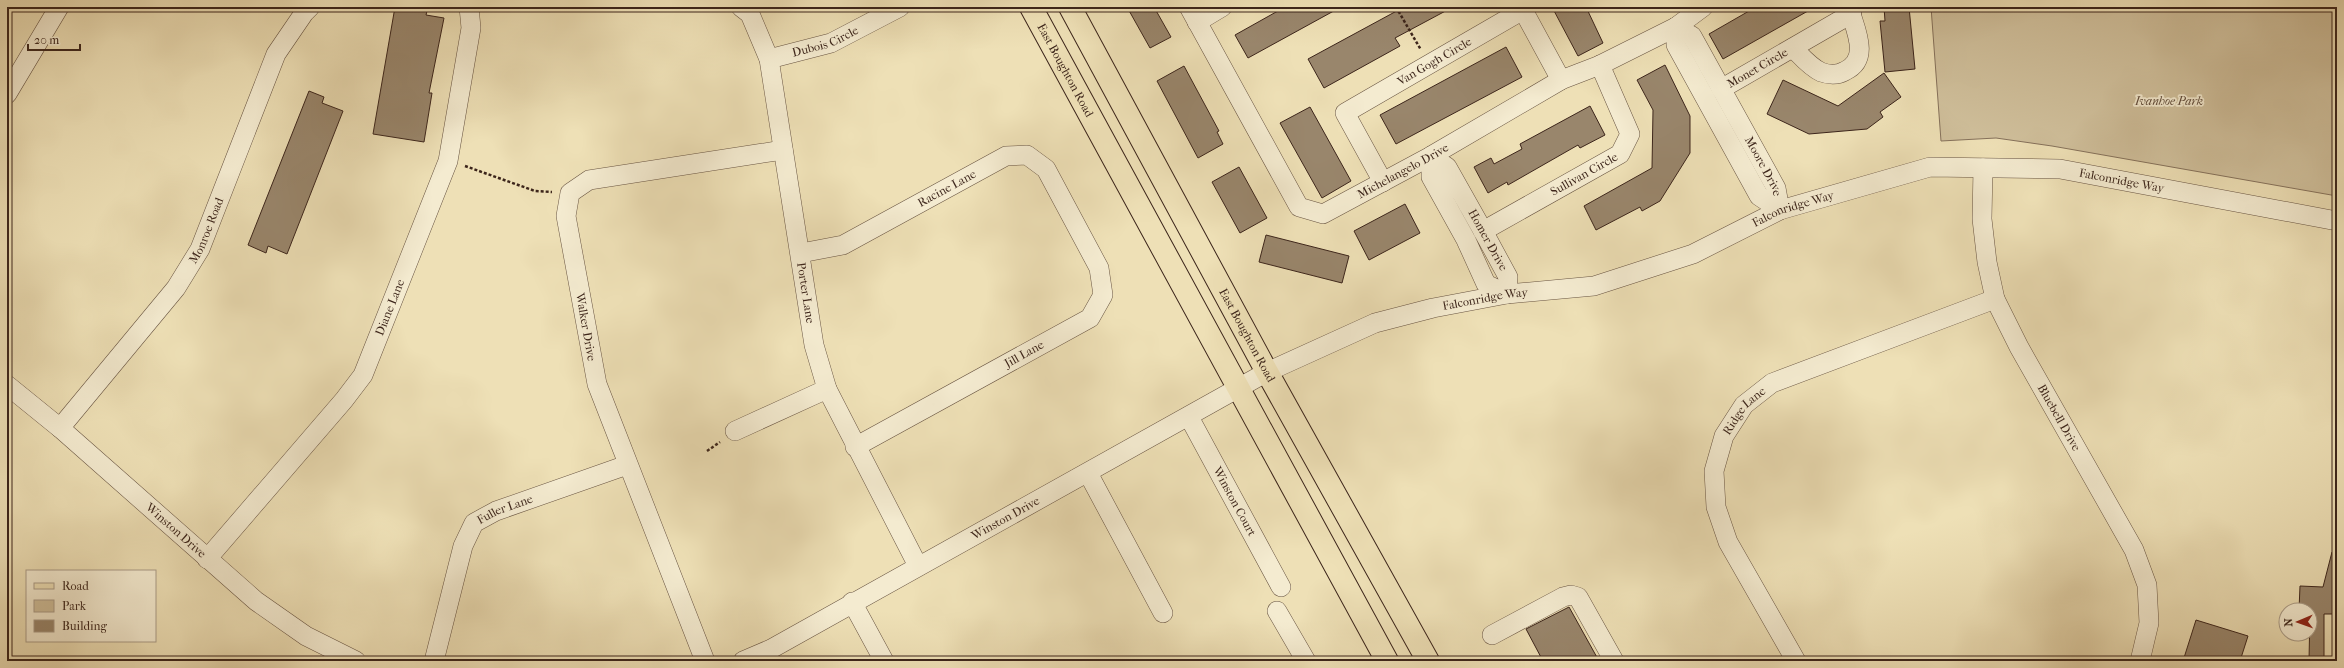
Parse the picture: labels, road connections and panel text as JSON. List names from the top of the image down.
{
  "streets": {
    "main road": ["East Boughton Road"],
    "street": [
      "Dubois Circle",
      "Van Gogh Circle",
      "Monet Circle",
      "Moore Drive",
      "Michelangelo Drive",
      "Sullivan Circle",
      "Falconridge Way",
      "Racine Lane",
      "Monroe Road",
      "Homer Drive",
      "Porter Lane",
      "Diane Lane",
      "Walker Drive",
      "Jill Lane",
      "Ridge Lane",
      "Bluebell Drive",
      "Winston Court",
      "Fuller Lane",
      "Winston Drive"
    ]
  },
  "crossings": [
    ["Dubois Circle", "Porter Lane"],
    ["Van Gogh Circle", "Michelangelo Drive"],
    ["Monet Circle", "Moore Drive"],
    ["East Boughton Road", "Falconridge Way"],
    ["East Boughton Road", "Winston Drive"],
    ["Moore Drive", "Michelangelo Drive"],
    ["Moore Drive", "Falconridge Way"],
    ["Michelangelo Drive", "Sullivan Circle"],
    ["Michelangelo Drive", "Homer Drive"],
    ["Sullivan Circle", "Homer Drive"],
    ["Falconridge Way", "Homer Drive"],
    ["Falconridge Way", "Bluebell Drive"],
    ["Falconridge Way", "Winston Drive"],
    ["Racine Lane", "Porter Lane"],
    ["Racine Lane", "Jill Lane"],
    ["Monroe Road", "Winston Drive"],
    ["Porter Lane", "Jill Lane"],
    ["Porter Lane", "Winston Drive"],
    ["Diane Lane", "Winston Drive"],
    ["Walker Drive", "Fuller Lane"],
    ["Ridge Lane", "Bluebell Drive"],
    ["Winston Court", "Winston Drive"]
  ],
  "parks": ["Ivanhoe Park"],
  "legend": ["Road", "Park", "Building"],
  "scale_bar": "20 m",
  "north": "left"
}
